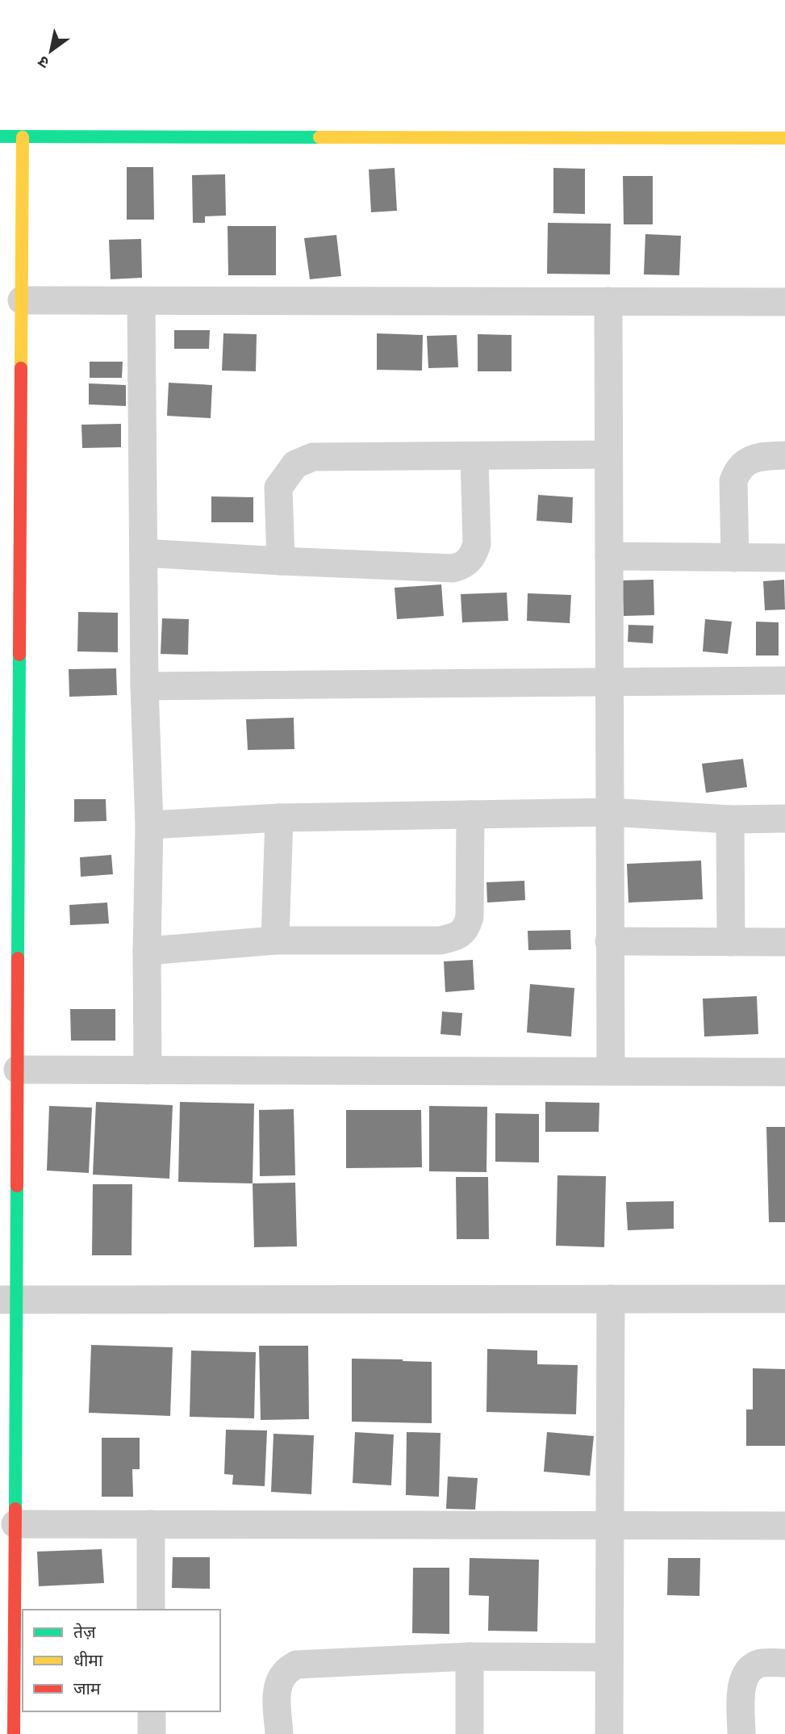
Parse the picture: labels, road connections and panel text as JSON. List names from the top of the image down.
{
  "legend": ["तेज़", "धीमा", "जाम"],
  "north": "bottom left"
}
